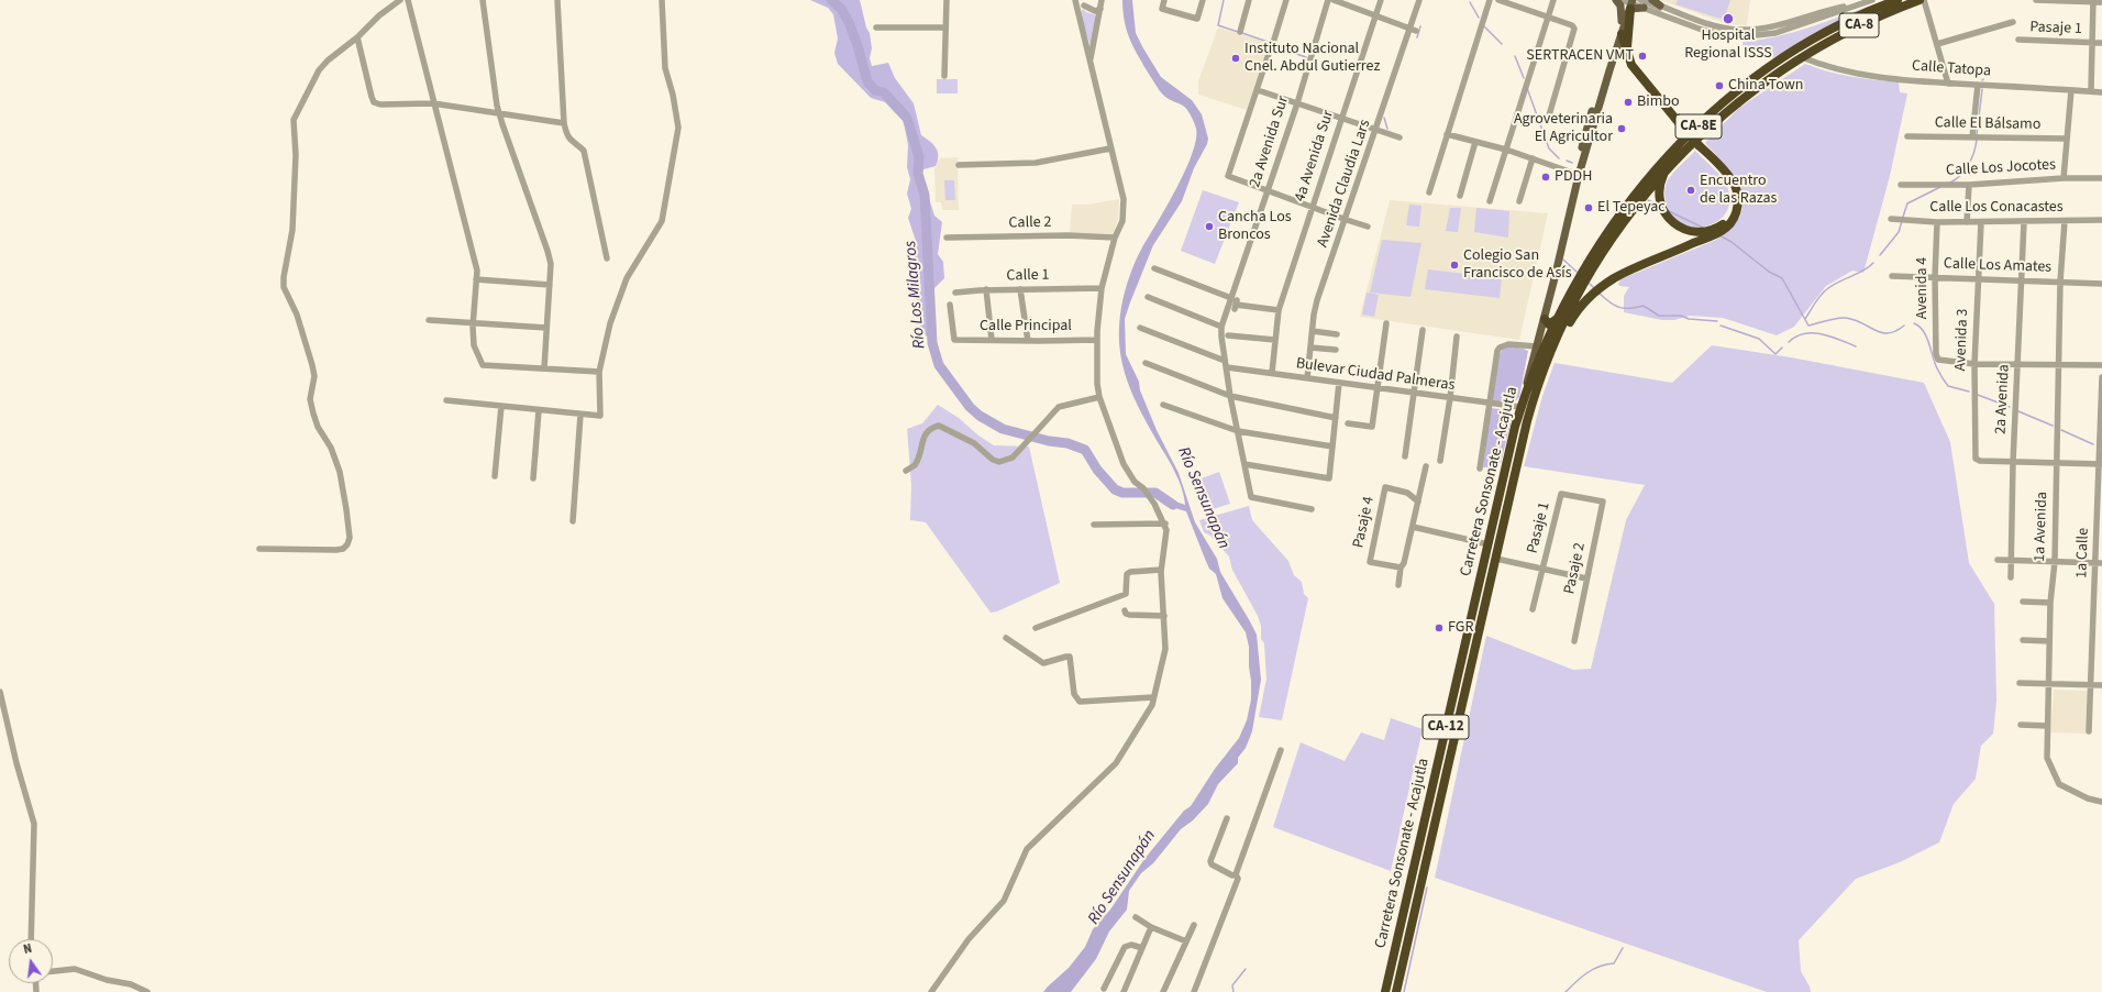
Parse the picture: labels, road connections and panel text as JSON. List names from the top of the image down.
{
  "streets": {
    "highway": [
      "CA-8",
      "CA-8E",
      "Carretera Sonsonate - Acajutla",
      "CA-12"
    ],
    "street": [
      "Pasaje 1",
      "Calle Tatopa",
      "Calle El Bálsamo",
      "2a Avenida Sur",
      "4a Avenida Sur",
      "Calle Los Jocotes",
      "Avenida Claudia Lars",
      "Calle Los Conacastes",
      "Calle 2",
      "Calle Los Amates",
      "Calle 1",
      "Avenida 4",
      "Calle Principal",
      "Avenida 3",
      "Bulevar Ciudad Palmeras",
      "2a Avenida",
      "Pasaje 4",
      "1a Avenida",
      "1a Calle",
      "Pasaje 2"
    ]
  },
  "crossings": [
    ["Pasaje 1", "Pasaje 2"],
    ["Calle Tatopa", "Carretera Sonsonate - Acajutla"],
    ["2a Avenida Sur", "Bulevar Ciudad Palmeras"],
    ["4a Avenida Sur", "Bulevar Ciudad Palmeras"],
    ["Avenida Claudia Lars", "Bulevar Ciudad Palmeras"],
    ["Calle Los Conacastes", "Avenida 4"],
    ["Calle Los Conacastes", "Avenida 3"],
    ["Calle Los Conacastes", "2a Avenida"],
    ["Calle Los Conacastes", "1a Avenida"],
    ["Calle Los Amates", "Avenida 4"],
    ["Calle Los Amates", "Avenida 3"],
    ["Calle Los Amates", "2a Avenida"],
    ["Calle Los Amates", "1a Avenida"],
    ["Avenida 4", "Avenida 3"],
    ["Avenida 3", "2a Avenida"],
    ["Bulevar Ciudad Palmeras", "Carretera Sonsonate - Acajutla"],
    ["Carretera Sonsonate - Acajutla", "CA-12"]
  ],
  "water": ["Río Los Milagros", "Río Sensunapán"],
  "places": [
    "Hospital Regional ISSS",
    "SERTRACEN VMT",
    "Instituto Nacional Cnel. Abdul Gutierrez",
    "China Town",
    "Bimbo",
    "Agroveterinaria El Agricultor",
    "PDDH",
    "Encuentro de las Razas",
    "El Tepeyac",
    "Cancha Los Broncos",
    "Colegio San Francisco de Asís",
    "FGR"
  ],
  "north": "top"
}
